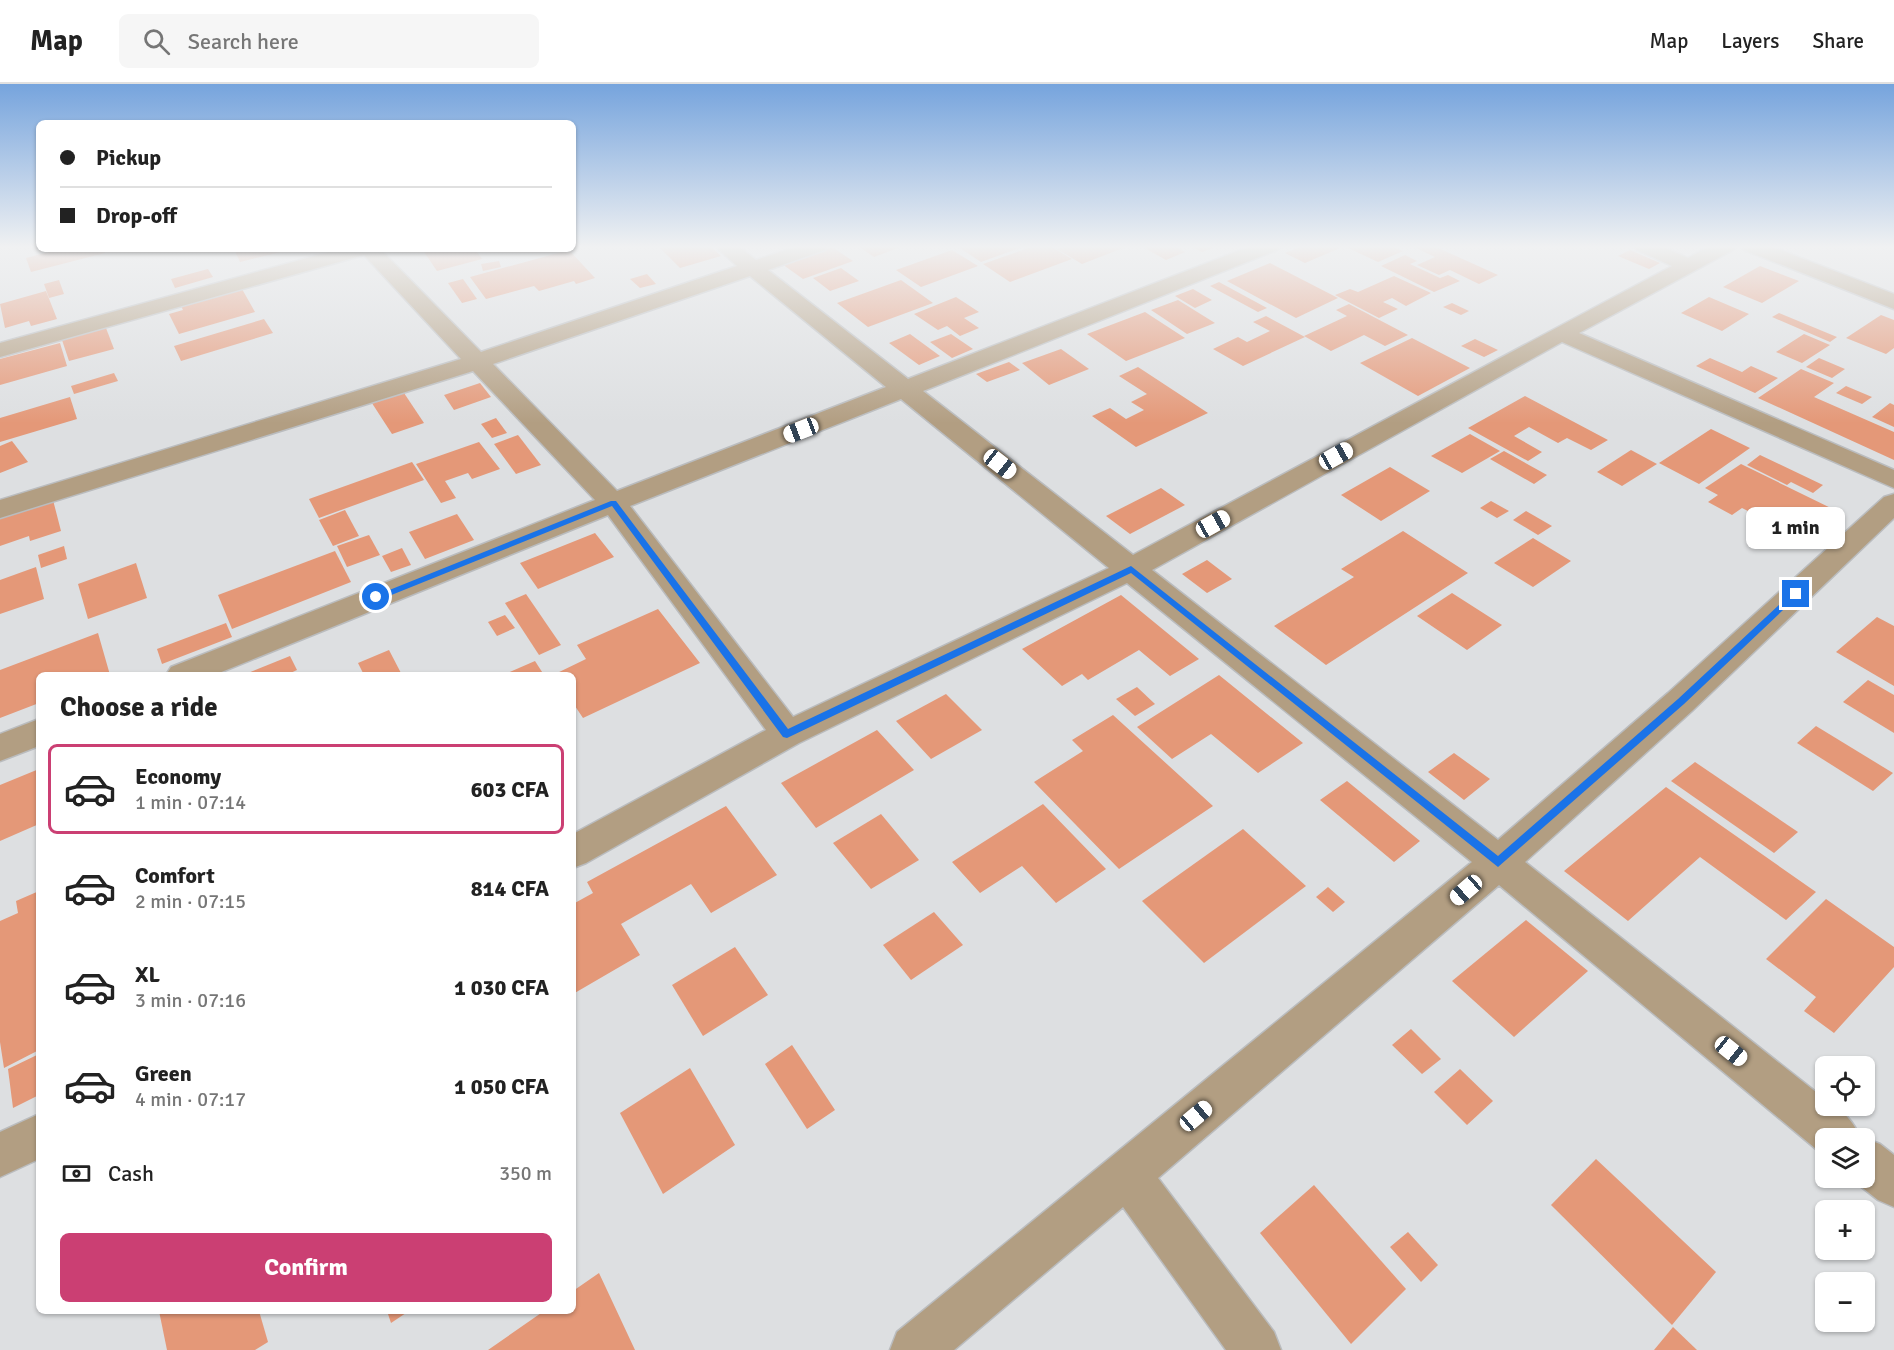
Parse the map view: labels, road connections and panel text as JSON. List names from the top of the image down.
{
  "page": {
    "header": "Map",
    "search": "Search here",
    "nav": ["Map", "Layers", "Share"],
    "banner": ["Pickup", "Drop-off"],
    "bubble": "1 min",
    "heading": "Choose a ride",
    "list": [
      {
        "name": "Economy",
        "note": "1 min · 07:14",
        "value": "603 CFA"
      },
      {
        "name": "Comfort",
        "note": "2 min · 07:15",
        "value": "814 CFA"
      },
      {
        "name": "XL",
        "note": "3 min · 07:16",
        "value": "1 030 CFA"
      },
      {
        "name": "Green",
        "note": "4 min · 07:17",
        "value": "1 050 CFA"
      }
    ],
    "map_buttons": ["+", "−"],
    "pay": ["Cash", "350 m"],
    "buttons": "Confirm"
  }
}
